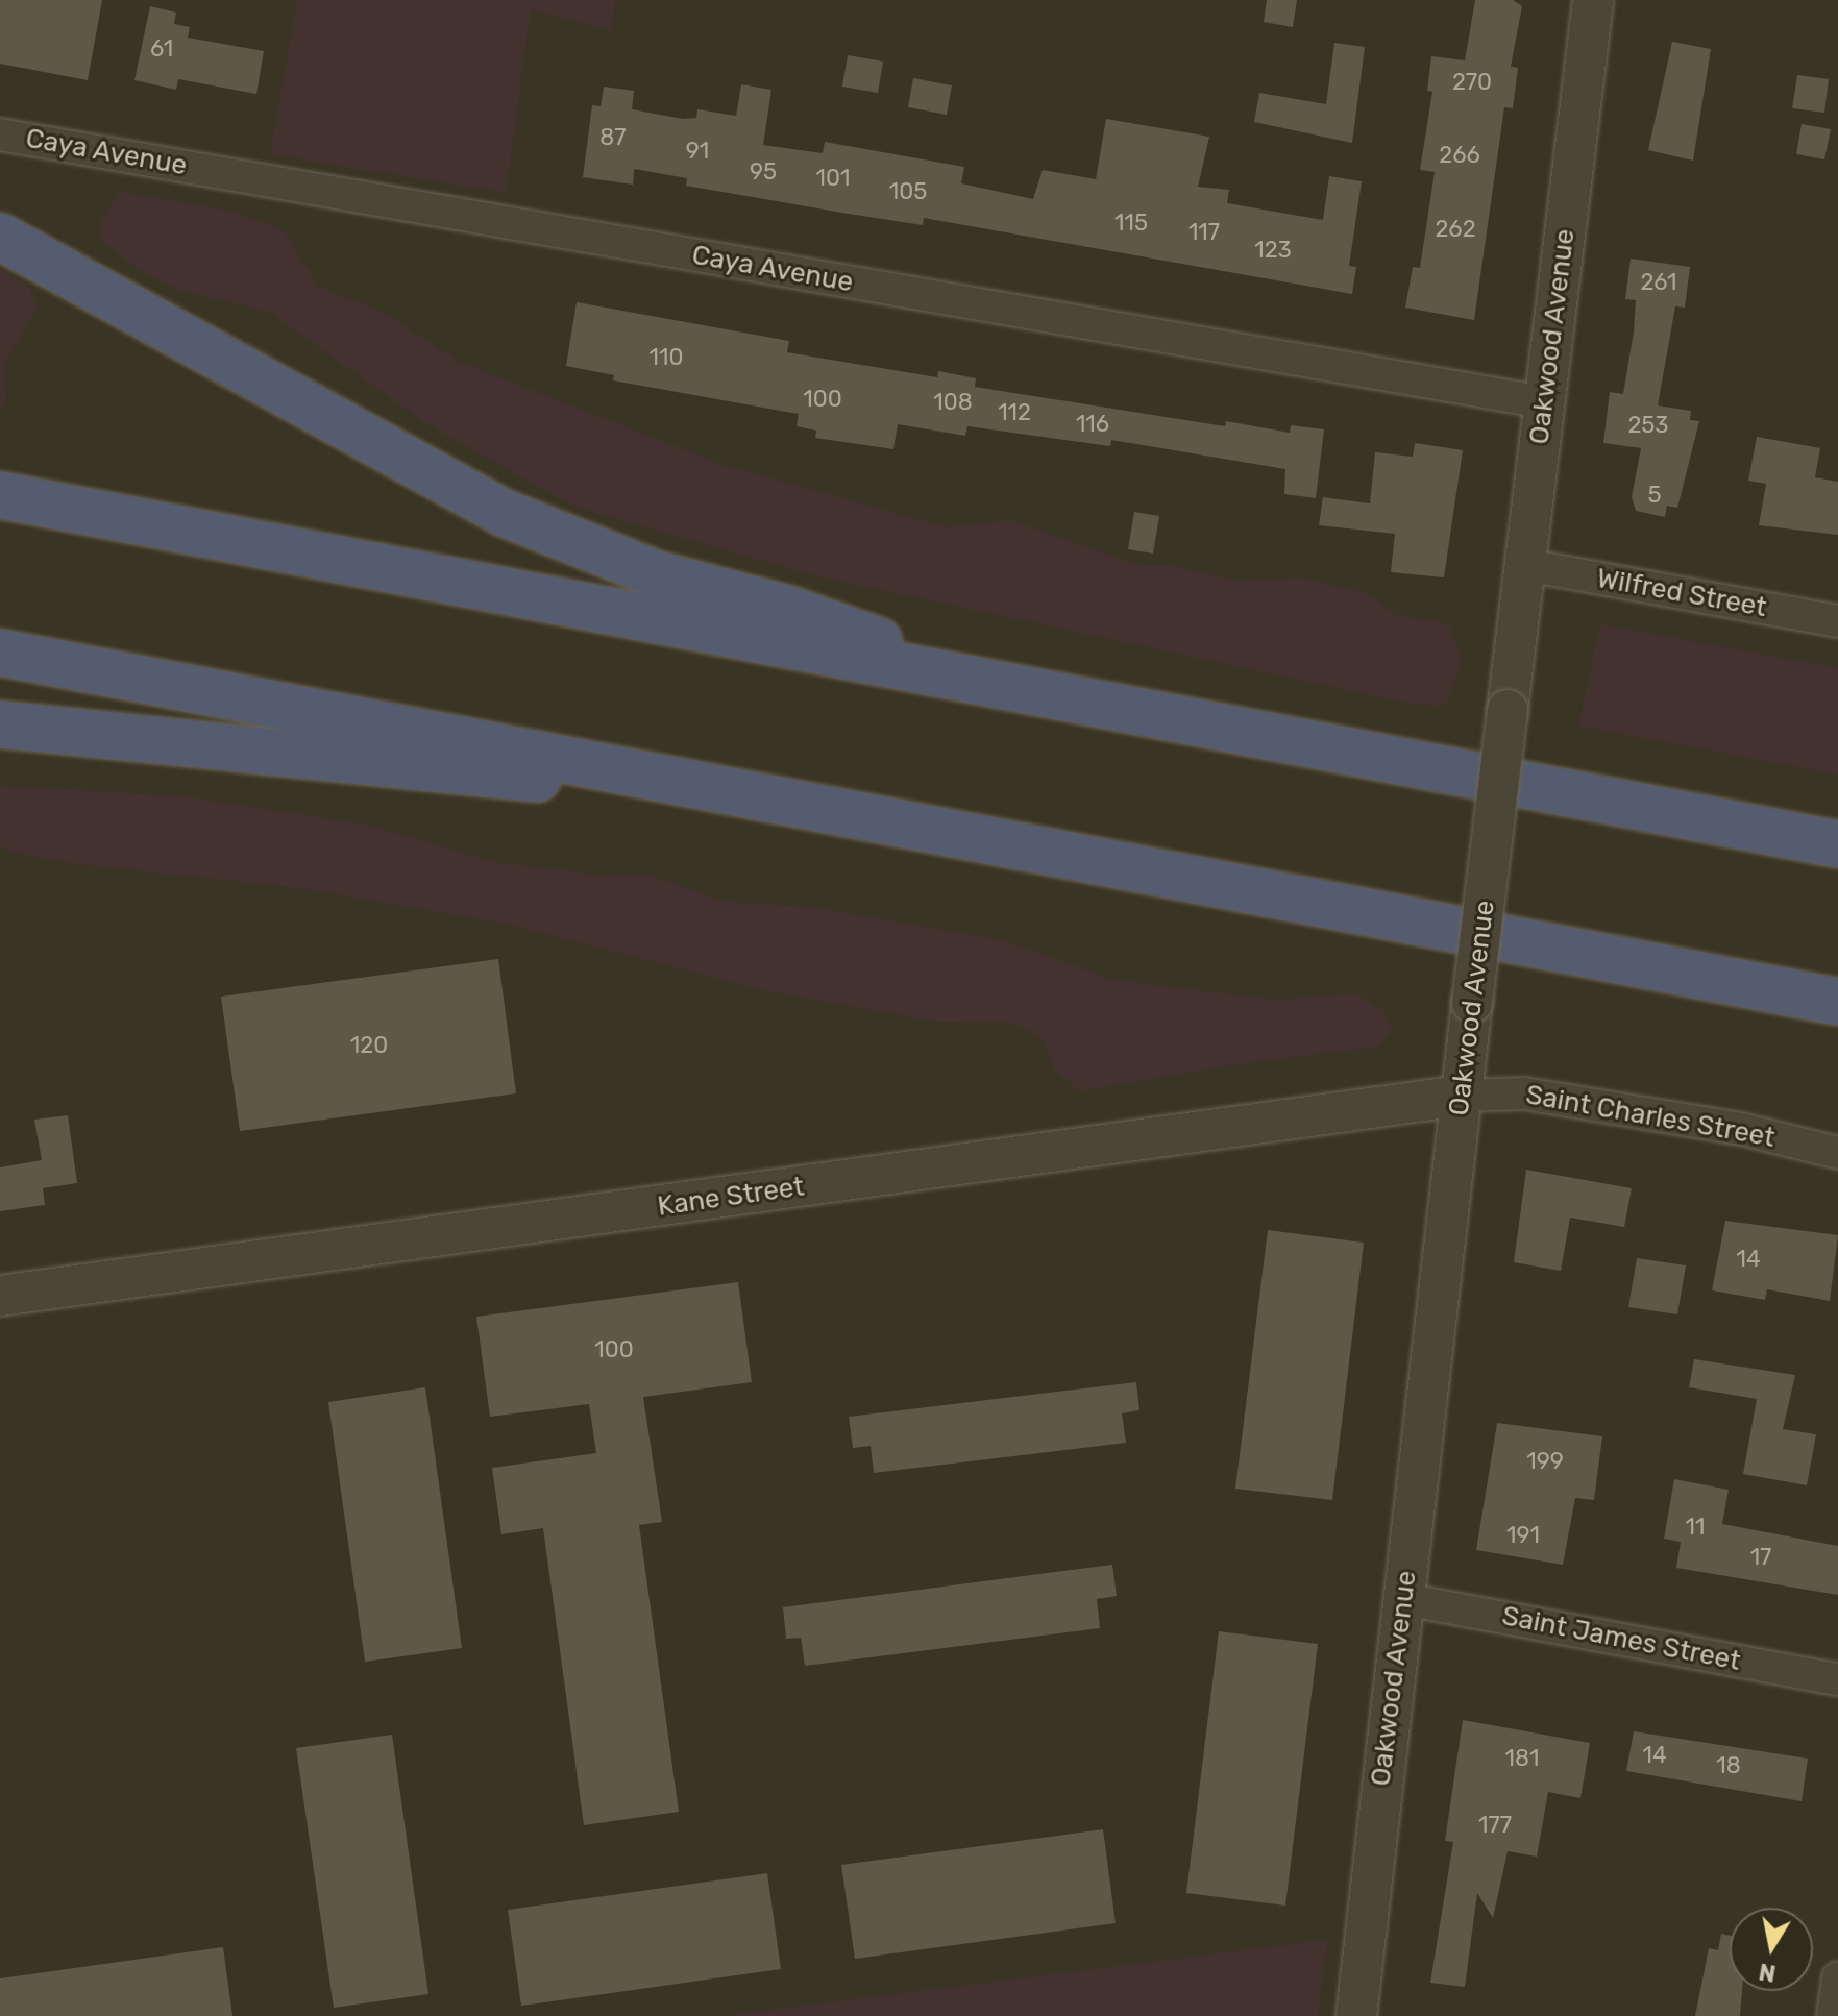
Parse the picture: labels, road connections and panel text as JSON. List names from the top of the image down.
{
  "streets": {
    "street": [
      "Caya Avenue",
      "Oakwood Avenue",
      "Wilfred Street",
      "Saint Charles Street",
      "Kane Street",
      "Saint James Street"
    ]
  },
  "crossings": [
    ["Caya Avenue", "Oakwood Avenue"],
    ["Oakwood Avenue", "Wilfred Street"],
    ["Oakwood Avenue", "Saint Charles Street"],
    ["Oakwood Avenue", "Kane Street"],
    ["Oakwood Avenue", "Saint James Street"],
    ["Saint Charles Street", "Kane Street"]
  ],
  "house_numbers": [
    "61",
    "270",
    "87",
    "91",
    "266",
    "95",
    "101",
    "105",
    "115",
    "262",
    "117",
    "123",
    "261",
    "110",
    "100",
    "108",
    "112",
    "116",
    "253",
    "5",
    "120",
    "14",
    "100",
    "199",
    "11",
    "191",
    "17",
    "14",
    "181",
    "18",
    "177"
  ],
  "north": "bottom"
}
